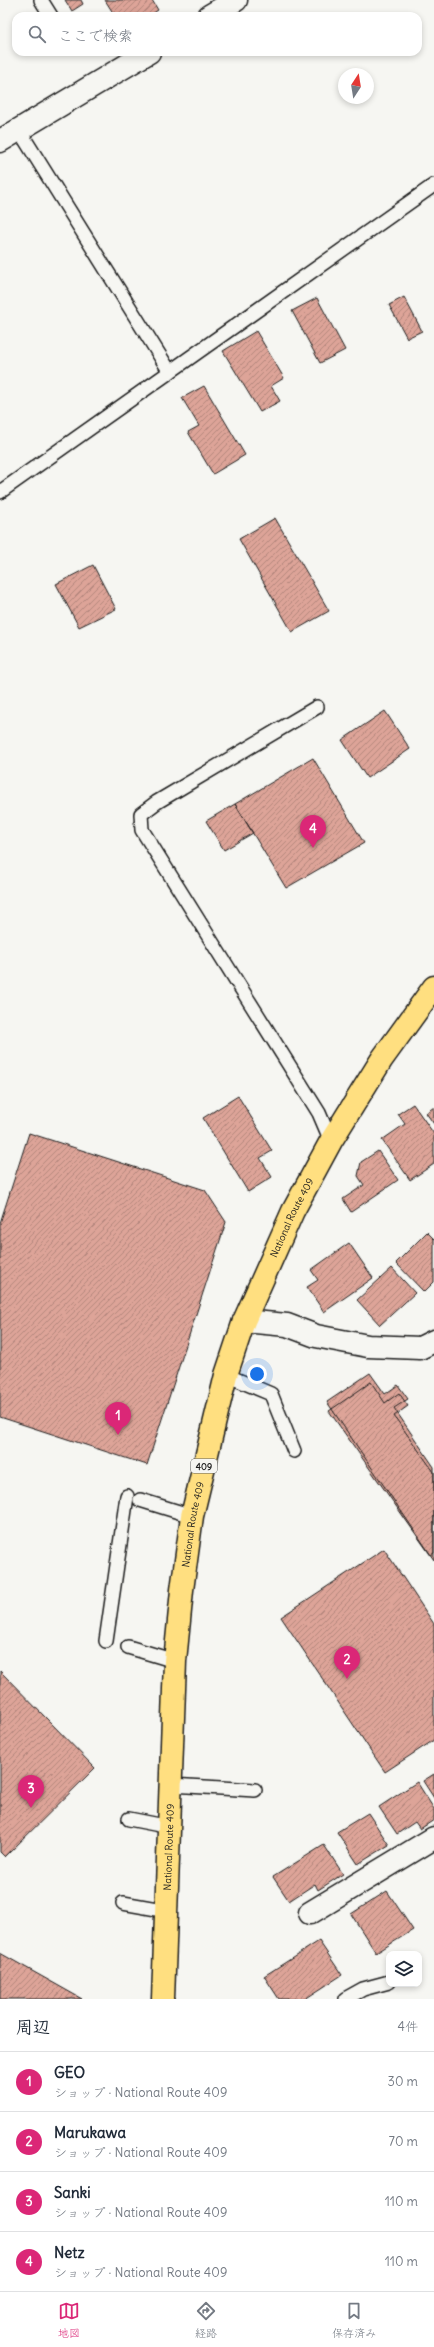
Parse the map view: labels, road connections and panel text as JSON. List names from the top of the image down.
{
  "streets": {
    "highway": ["National Route 409", "409"]
  },
  "north": "top",
  "page": {
    "search": "ここで検索",
    "pins": [
      "4",
      "1",
      "2",
      "3"
    ],
    "heading": ["周辺", "4件"],
    "list": [
      {
        "mark": "1",
        "name": "GEO",
        "note": "ショップ · National Route 409",
        "value": "30 m"
      },
      {
        "mark": "2",
        "name": "Marukawa",
        "note": "ショップ · National Route 409",
        "value": "70 m"
      },
      {
        "mark": "3",
        "name": "Sanki",
        "note": "ショップ · National Route 409",
        "value": "110 m"
      },
      {
        "mark": "4",
        "name": "Netz",
        "note": "ショップ · National Route 409",
        "value": "110 m"
      }
    ],
    "nav": ["地図", "経路", "保存済み"]
  }
}
